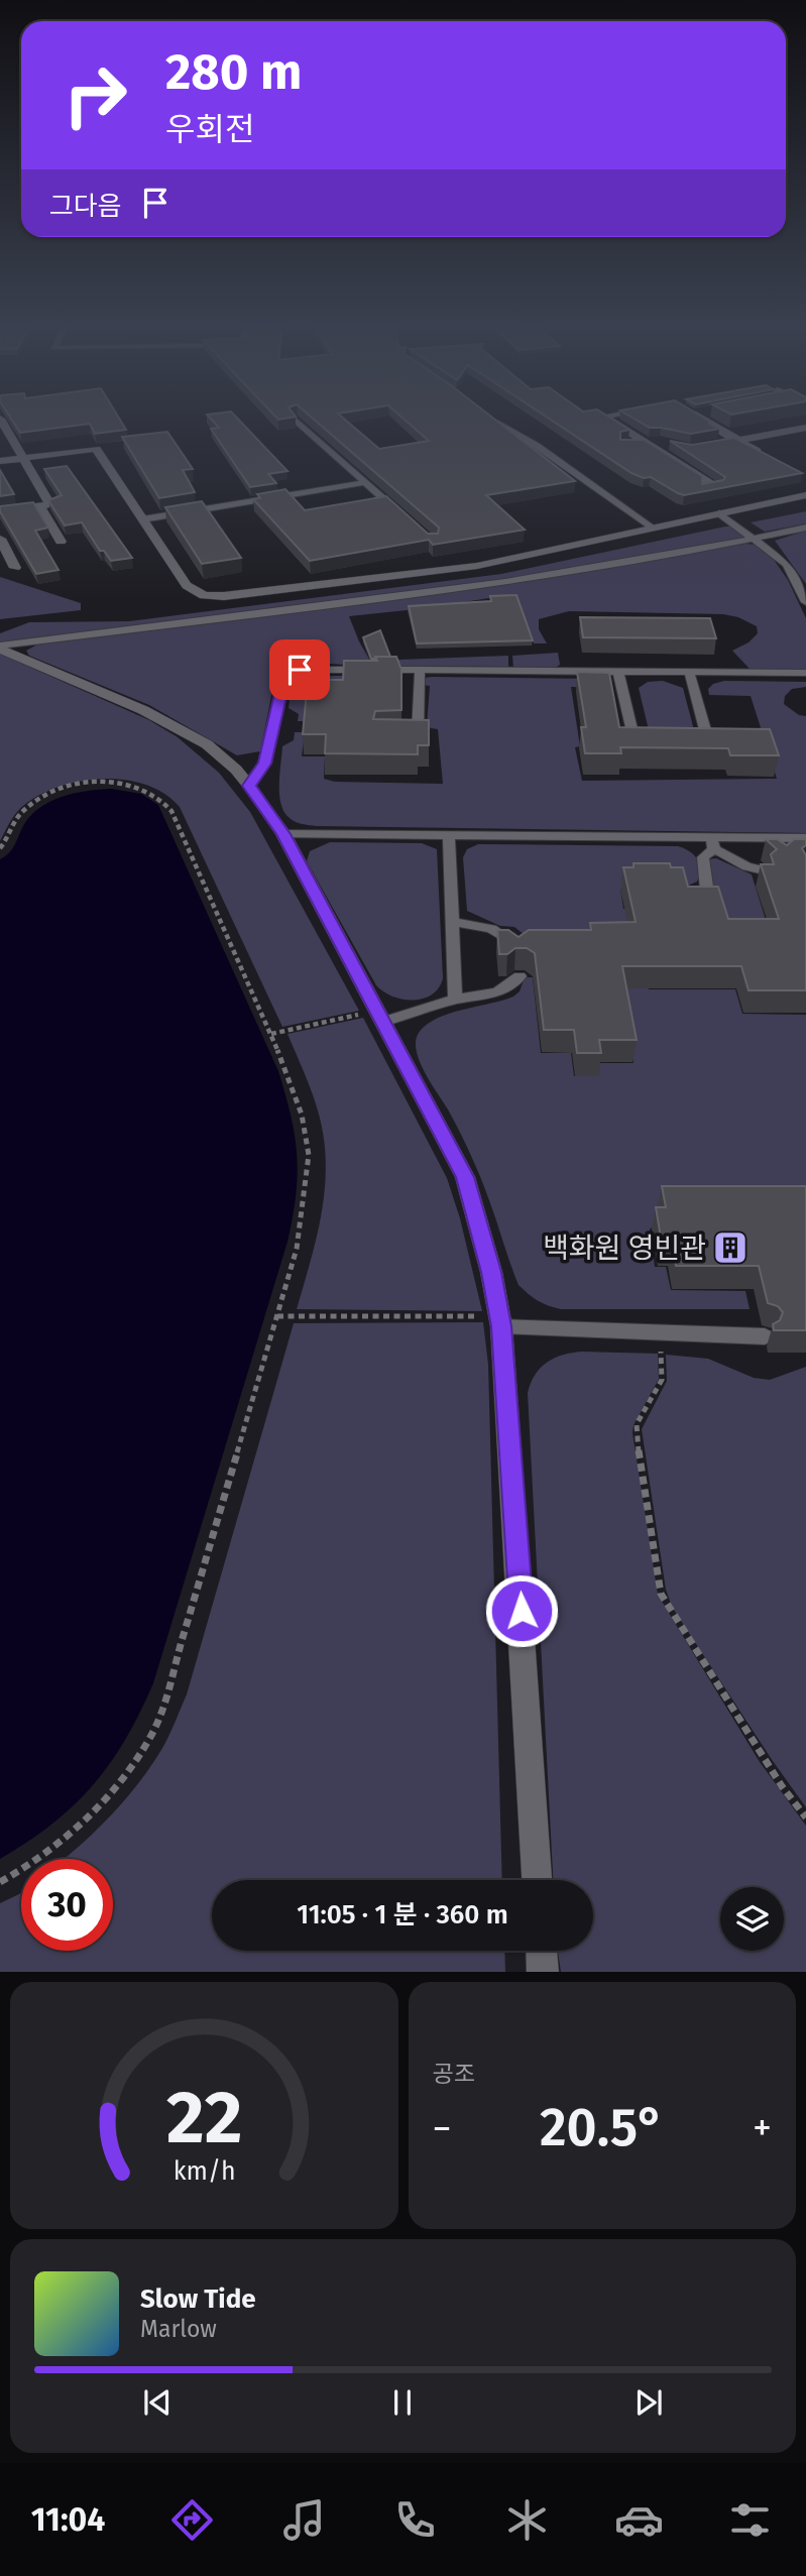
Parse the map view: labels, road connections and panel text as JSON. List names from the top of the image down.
{
  "places": {
    "building": ["백화원 영빈관"]
  },
  "page": {
    "turn": ["280 m", "우회전"],
    "then": "그다음",
    "limit": "30",
    "trip": "11:05 · 1 분 · 360 m",
    "tile": "공조",
    "heat": ["−", "20.5°", "+"],
    "song": ["Slow Tide", "Marlow"],
    "tabs": "11:04",
    "gauge": ["22", "km/h"]
  }
}
